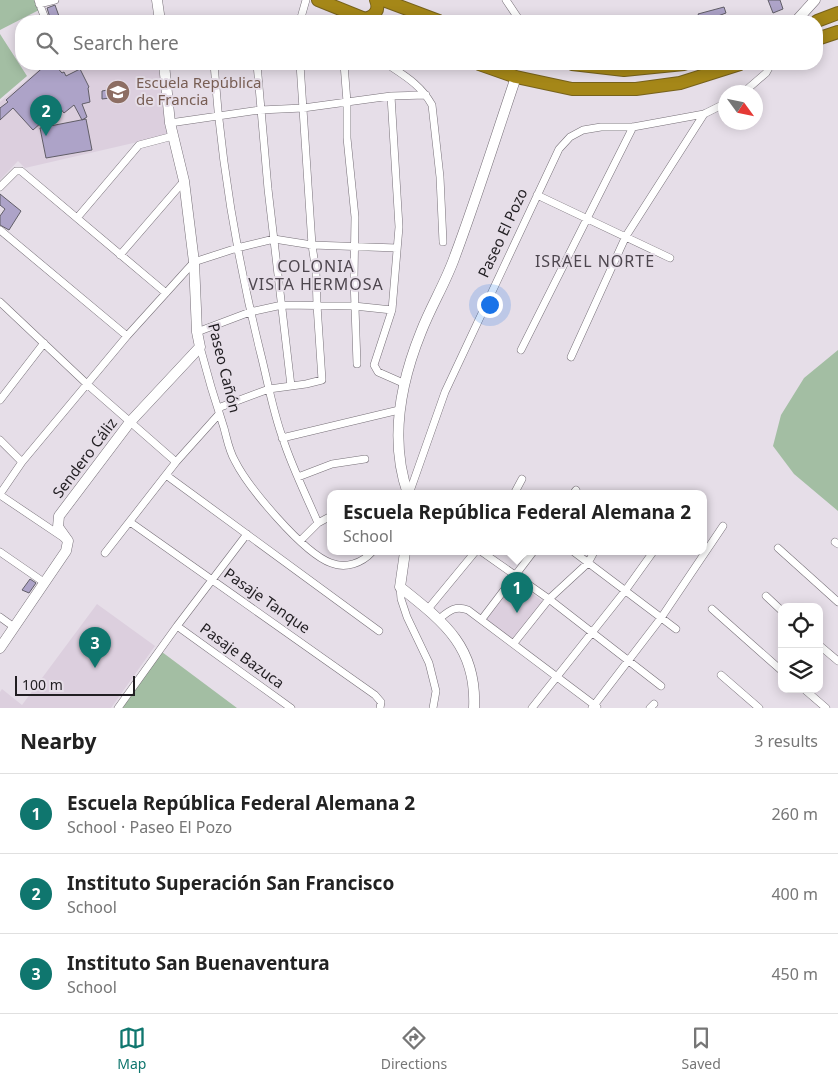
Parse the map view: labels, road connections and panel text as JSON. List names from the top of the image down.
{
  "streets": {
    "street": [
      "Paseo El Pozo",
      "Paseo Cañón",
      "Sendero Cáliz",
      "Pasaje Tanque",
      "Pasaje Bazuca"
    ]
  },
  "crossings": [
    ["Paseo Cañón", "Sendero Cáliz"]
  ],
  "districts": ["ISRAEL NORTE", "COLONIA VISTA HERMOSA"],
  "places": {
    "school or university": ["Escuela República de Francia"]
  },
  "scale_bar": "100 m",
  "north": "bottom right",
  "page": {
    "search": "Search here",
    "pins": ["2", "1", "3"],
    "popup": ["Escuela República Federal Alemana 2", "School"],
    "scale": "100 m",
    "heading": ["Nearby", "3 results"],
    "list": [
      {
        "mark": "1",
        "name": "Escuela República Federal Alemana 2",
        "note": "School · Paseo El Pozo",
        "value": "260 m"
      },
      {
        "mark": "2",
        "name": "Instituto Superación San Francisco",
        "note": "School",
        "value": "400 m"
      },
      {
        "mark": "3",
        "name": "Instituto San Buenaventura",
        "note": "School",
        "value": "450 m"
      }
    ],
    "nav": ["Map", "Directions", "Saved"]
  }
}
